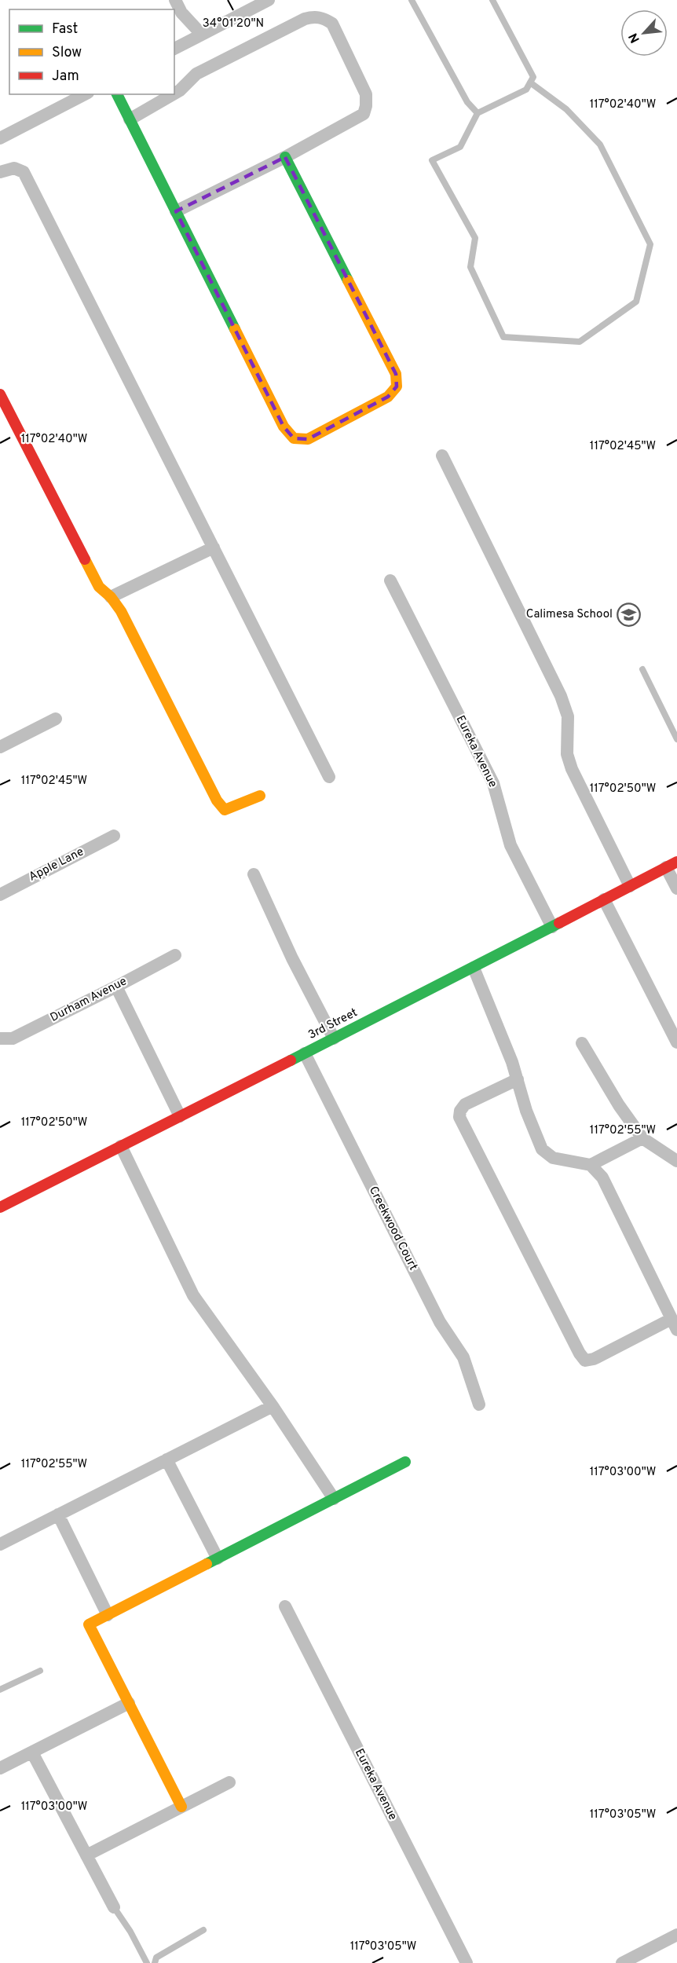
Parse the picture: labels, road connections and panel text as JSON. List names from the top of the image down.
{
  "streets": {
    "street": [
      "Eureka Avenue",
      "Apple Lane",
      "Durham Avenue",
      "3rd Street",
      "Creekwood Court"
    ]
  },
  "crossings": [
    ["Eureka Avenue", "3rd Street"],
    ["3rd Street", "Creekwood Court"]
  ],
  "places": {
    "school or university": ["Calimesa School"]
  },
  "legend": ["Fast", "Slow", "Jam"],
  "north": "bottom left",
  "coordinates": [
    "34°01'20\"N",
    "117°02'40\"W",
    "117°02'45\"W",
    "117°02'50\"W",
    "117°02'55\"W",
    "117°03'00\"W",
    "117°03'05\"W"
  ]
}
